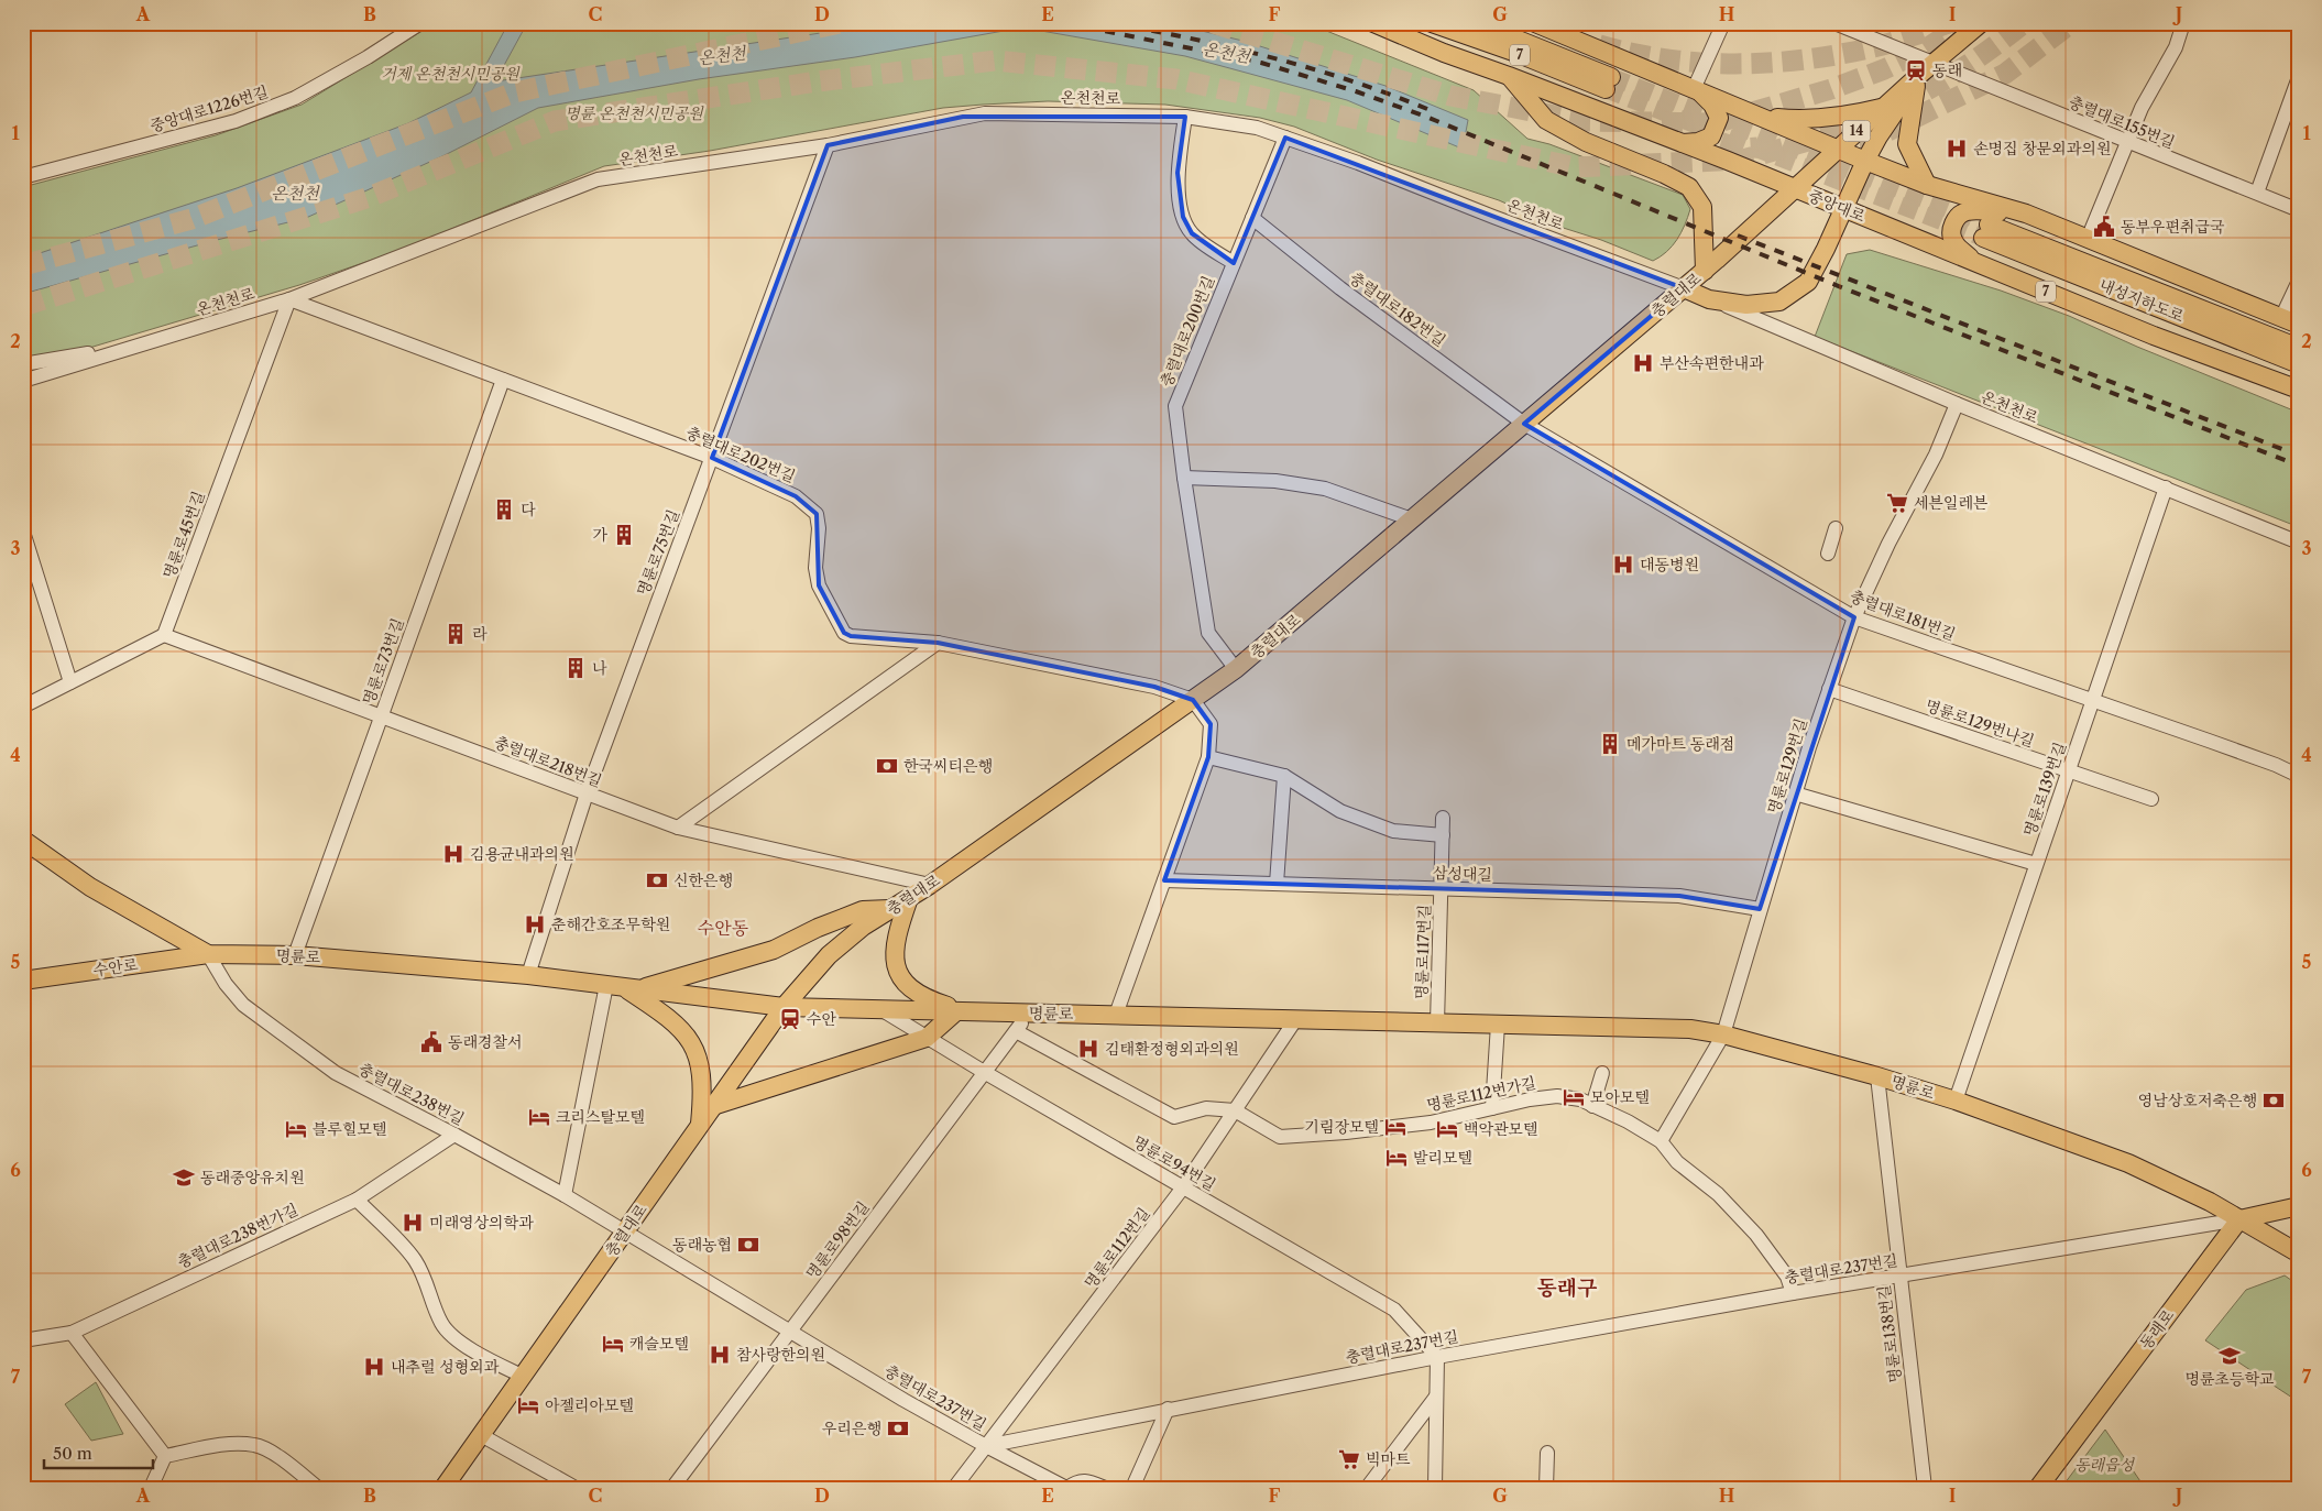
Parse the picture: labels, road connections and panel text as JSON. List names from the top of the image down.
{
  "streets": {
    "main road": [
      "7",
      "14",
      "중앙대로",
      "충렬대로",
      "내성지하도로",
      "명륜로",
      "수안로",
      "동래로"
    ],
    "street": [
      "온천천로",
      "중앙대로1226번길",
      "충렬대로155번길",
      "충렬대로182번길",
      "충렬대로200번길",
      "충렬대로202번길",
      "명륜로45번길",
      "명륜로75번길",
      "충렬대로181번길",
      "명륜로73번길",
      "명륜로129번나길",
      "충렬대로218번길",
      "명륜로129번길",
      "명륜로139번길",
      "삼성대길",
      "명륜로117번길",
      "충렬대로238번길",
      "명륜로112번가길",
      "명륜로94번길",
      "충렬대로238번가길",
      "명륜로98번길",
      "명륜로112번길",
      "충렬대로237번길",
      "명륜로138번길"
    ]
  },
  "crossings": [
    ["온천천로", "충렬대로"],
    ["온천천로", "충렬대로200번길"],
    ["온천천로", "충렬대로202번길"],
    ["온천천로", "명륜로45번길"],
    ["온천천로", "명륜로75번길"],
    ["온천천로", "명륜로129번길"],
    ["온천천로", "명륜로139번길"],
    ["충렬대로155번길", "충렬대로"],
    ["중앙대로", "충렬대로"],
    ["충렬대로", "충렬대로182번길"],
    ["충렬대로", "충렬대로200번길"],
    ["충렬대로", "충렬대로202번길"],
    ["충렬대로", "충렬대로181번길"],
    ["충렬대로", "충렬대로218번길"],
    ["충렬대로", "명륜로"],
    ["충렬대로", "충렬대로238번길"],
    ["충렬대로", "충렬대로237번길"],
    ["충렬대로182번길", "충렬대로200번길"],
    ["충렬대로182번길", "충렬대로181번길"],
    ["충렬대로202번길", "명륜로45번길"],
    ["충렬대로202번길", "명륜로75번길"],
    ["충렬대로202번길", "명륜로73번길"],
    ["명륜로45번길", "충렬대로218번길"],
    ["명륜로75번길", "충렬대로218번길"],
    ["명륜로75번길", "명륜로"],
    ["충렬대로181번길", "명륜로129번길"],
    ["충렬대로181번길", "명륜로139번길"],
    ["명륜로73번길", "충렬대로218번길"],
    ["명륜로73번길", "명륜로"],
    ["명륜로129번나길", "명륜로129번길"],
    ["명륜로129번나길", "명륜로139번길"],
    ["명륜로129번길", "삼성대길"],
    ["명륜로129번길", "명륜로"],
    ["명륜로129번길", "명륜로112번가길"],
    ["명륜로139번길", "명륜로"],
    ["삼성대길", "명륜로117번길"],
    ["명륜로117번길", "명륜로"],
    ["명륜로", "수안로"],
    ["명륜로", "충렬대로238번길"],
    ["명륜로", "명륜로94번길"],
    ["명륜로", "명륜로98번길"],
    ["명륜로", "명륜로112번길"],
    ["명륜로", "충렬대로237번길"],
    ["명륜로", "동래로"],
    ["명륜로", "명륜로138번길"],
    ["수안로", "충렬대로238번길"],
    ["충렬대로238번길", "충렬대로238번가길"],
    ["충렬대로238번길", "충렬대로237번길"],
    ["명륜로112번가길", "명륜로112번길"],
    ["명륜로112번가길", "충렬대로237번길"],
    ["명륜로94번길", "명륜로98번길"],
    ["명륜로94번길", "명륜로112번길"],
    ["명륜로94번길", "충렬대로237번길"],
    ["명륜로98번길", "충렬대로237번길"],
    ["명륜로112번길", "충렬대로237번길"],
    ["충렬대로237번길", "동래로"],
    ["충렬대로237번길", "명륜로138번길"]
  ],
  "districts": ["수안동", "동래구"],
  "water": ["온천천"],
  "parks": ["거제 온천천시민공원", "명륜 온천천시민공원", "동래읍성"],
  "places": {
    "station": ["동래", "수안"],
    "hospital": [
      "손명집 창문외과의원",
      "부산속편한내과",
      "대동병원",
      "김용균내과의원",
      "춘해간호조무학원",
      "김태환정형외과의원",
      "미래영상의학과",
      "참사랑한의원",
      "내추럴 성형외과"
    ],
    "public building": ["동부우편취급국", "동래경찰서"],
    "supermarket": ["세븐일레븐", "빅마트"],
    "building": [
      "다",
      "가",
      "라",
      "나",
      "메가마트 동래점"
    ],
    "bank": [
      "한국씨티은행",
      "신한은행",
      "영남상호저축은행",
      "동래농협",
      "우리은행"
    ],
    "hotel": [
      "모아모텔",
      "크리스탈모텔",
      "기림장모텔",
      "블루힐모텔",
      "백악관모텔",
      "발리모텔",
      "캐슬모텔",
      "아젤리아모텔"
    ],
    "school or university": ["동래중앙유치원", "명륜초등학교"]
  },
  "scale_bar": "50 m",
  "grid": {
    "columns": [
      "A",
      "B",
      "C",
      "D",
      "E",
      "F",
      "G",
      "H",
      "I",
      "J"
    ],
    "rows": [
      "1",
      "2",
      "3",
      "4",
      "5",
      "6",
      "7"
    ]
  }
}
